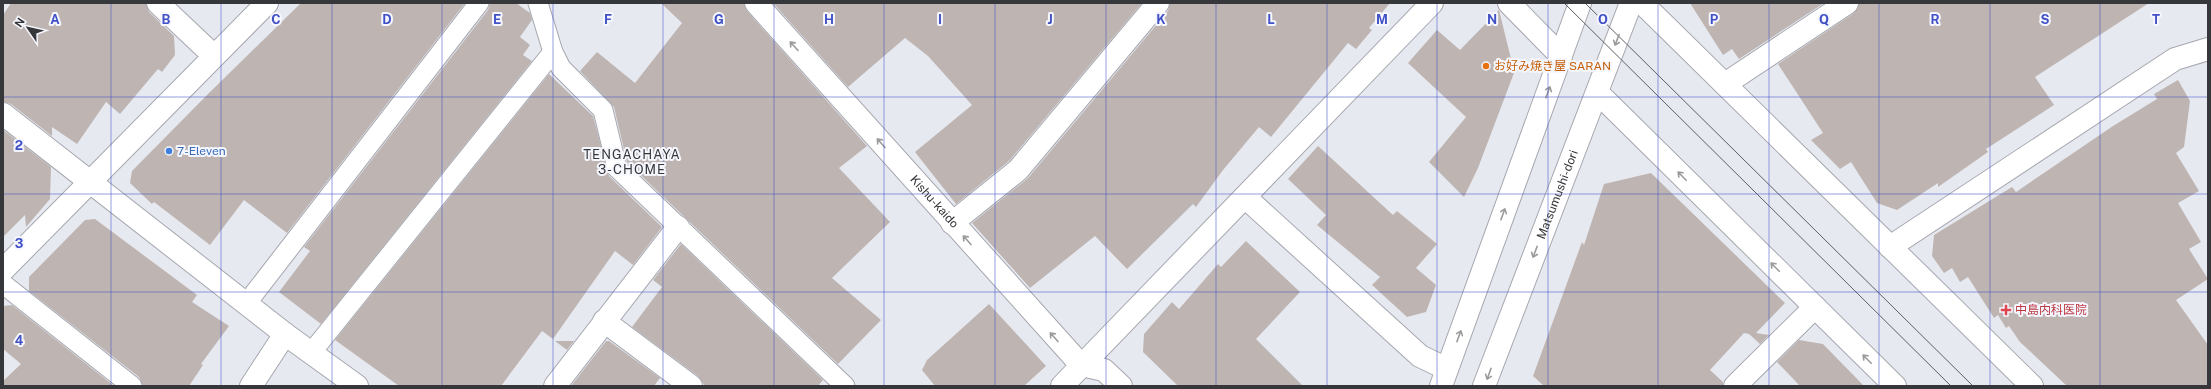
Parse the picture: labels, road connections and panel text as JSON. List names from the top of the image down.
{
  "streets": {
    "street": ["Matsumushi-dori", "Kishu-kaido"]
  },
  "one_way": ["Kishu-kaido"],
  "districts": ["TENGACHAYA 3-CHOME"],
  "places": {
    "other": ["お好み焼き屋 SARAN", "7-Eleven"],
    "health": ["中島内科医院"]
  },
  "north": "top left",
  "grid": {
    "columns": [
      "A",
      "B",
      "C",
      "D",
      "E",
      "F",
      "G",
      "H",
      "I",
      "J",
      "K",
      "L",
      "M",
      "N",
      "O",
      "P",
      "Q",
      "R",
      "S",
      "T"
    ],
    "rows": ["2", "3", "4"]
  }
}
